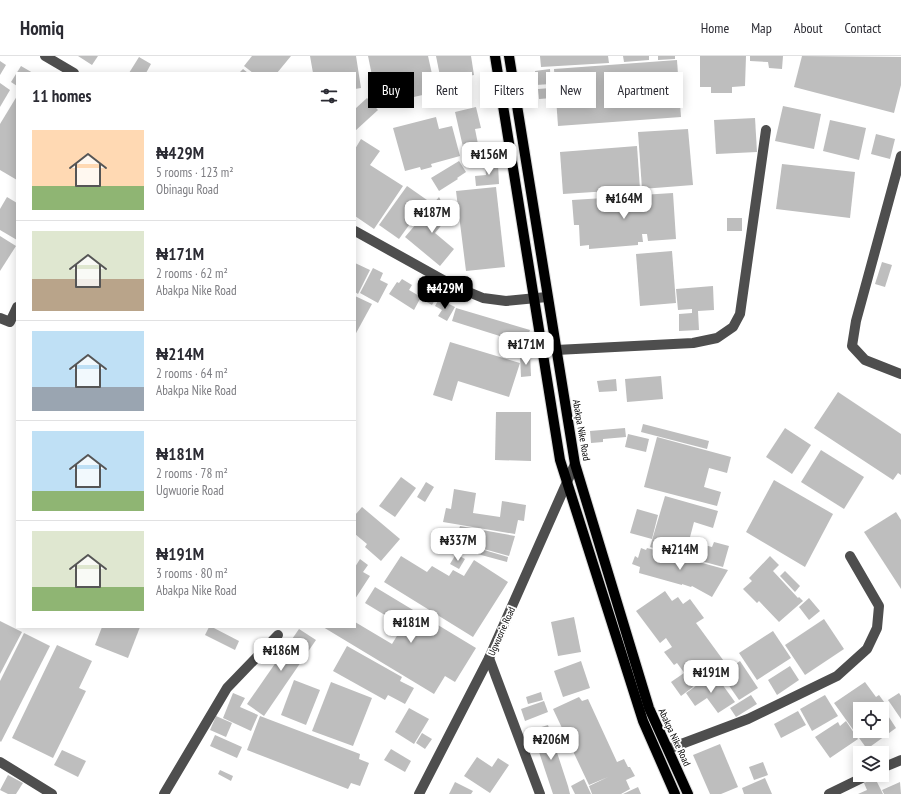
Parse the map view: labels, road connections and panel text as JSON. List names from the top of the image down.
{
  "streets": {
    "main road": ["Abakpa Nike Road"],
    "street": ["Ugwuorie Road"]
  },
  "crossings": [
    ["Abakpa Nike Road", "Ugwuorie Road"]
  ],
  "page": {
    "header": "Homiq",
    "nav": [
      "Home",
      "Map",
      "About",
      "Contact"
    ],
    "chip": [
      "Buy",
      "Rent",
      "Filters",
      "New",
      "Apartment"
    ],
    "heading": "11 homes",
    "list": [
      {
        "name": "₦429M",
        "note": "5 rooms · 123 m² · Obinagu Road"
      },
      {
        "name": "₦171M",
        "note": "2 rooms · 62 m² · Abakpa Nike Road"
      },
      {
        "name": "₦214M",
        "note": "2 rooms · 64 m² · Abakpa Nike Road"
      },
      {
        "name": "₦181M",
        "note": "2 rooms · 78 m² · Ugwuorie Road"
      },
      {
        "name": "₦191M",
        "note": "3 rooms · 80 m² · Abakpa Nike Road"
      }
    ],
    "price": [
      "₦156M",
      "₦164M",
      "₦187M",
      "₦429M",
      "₦171M",
      "₦337M",
      "₦214M",
      "₦181M",
      "₦186M",
      "₦191M",
      "₦206M"
    ]
  }
}
